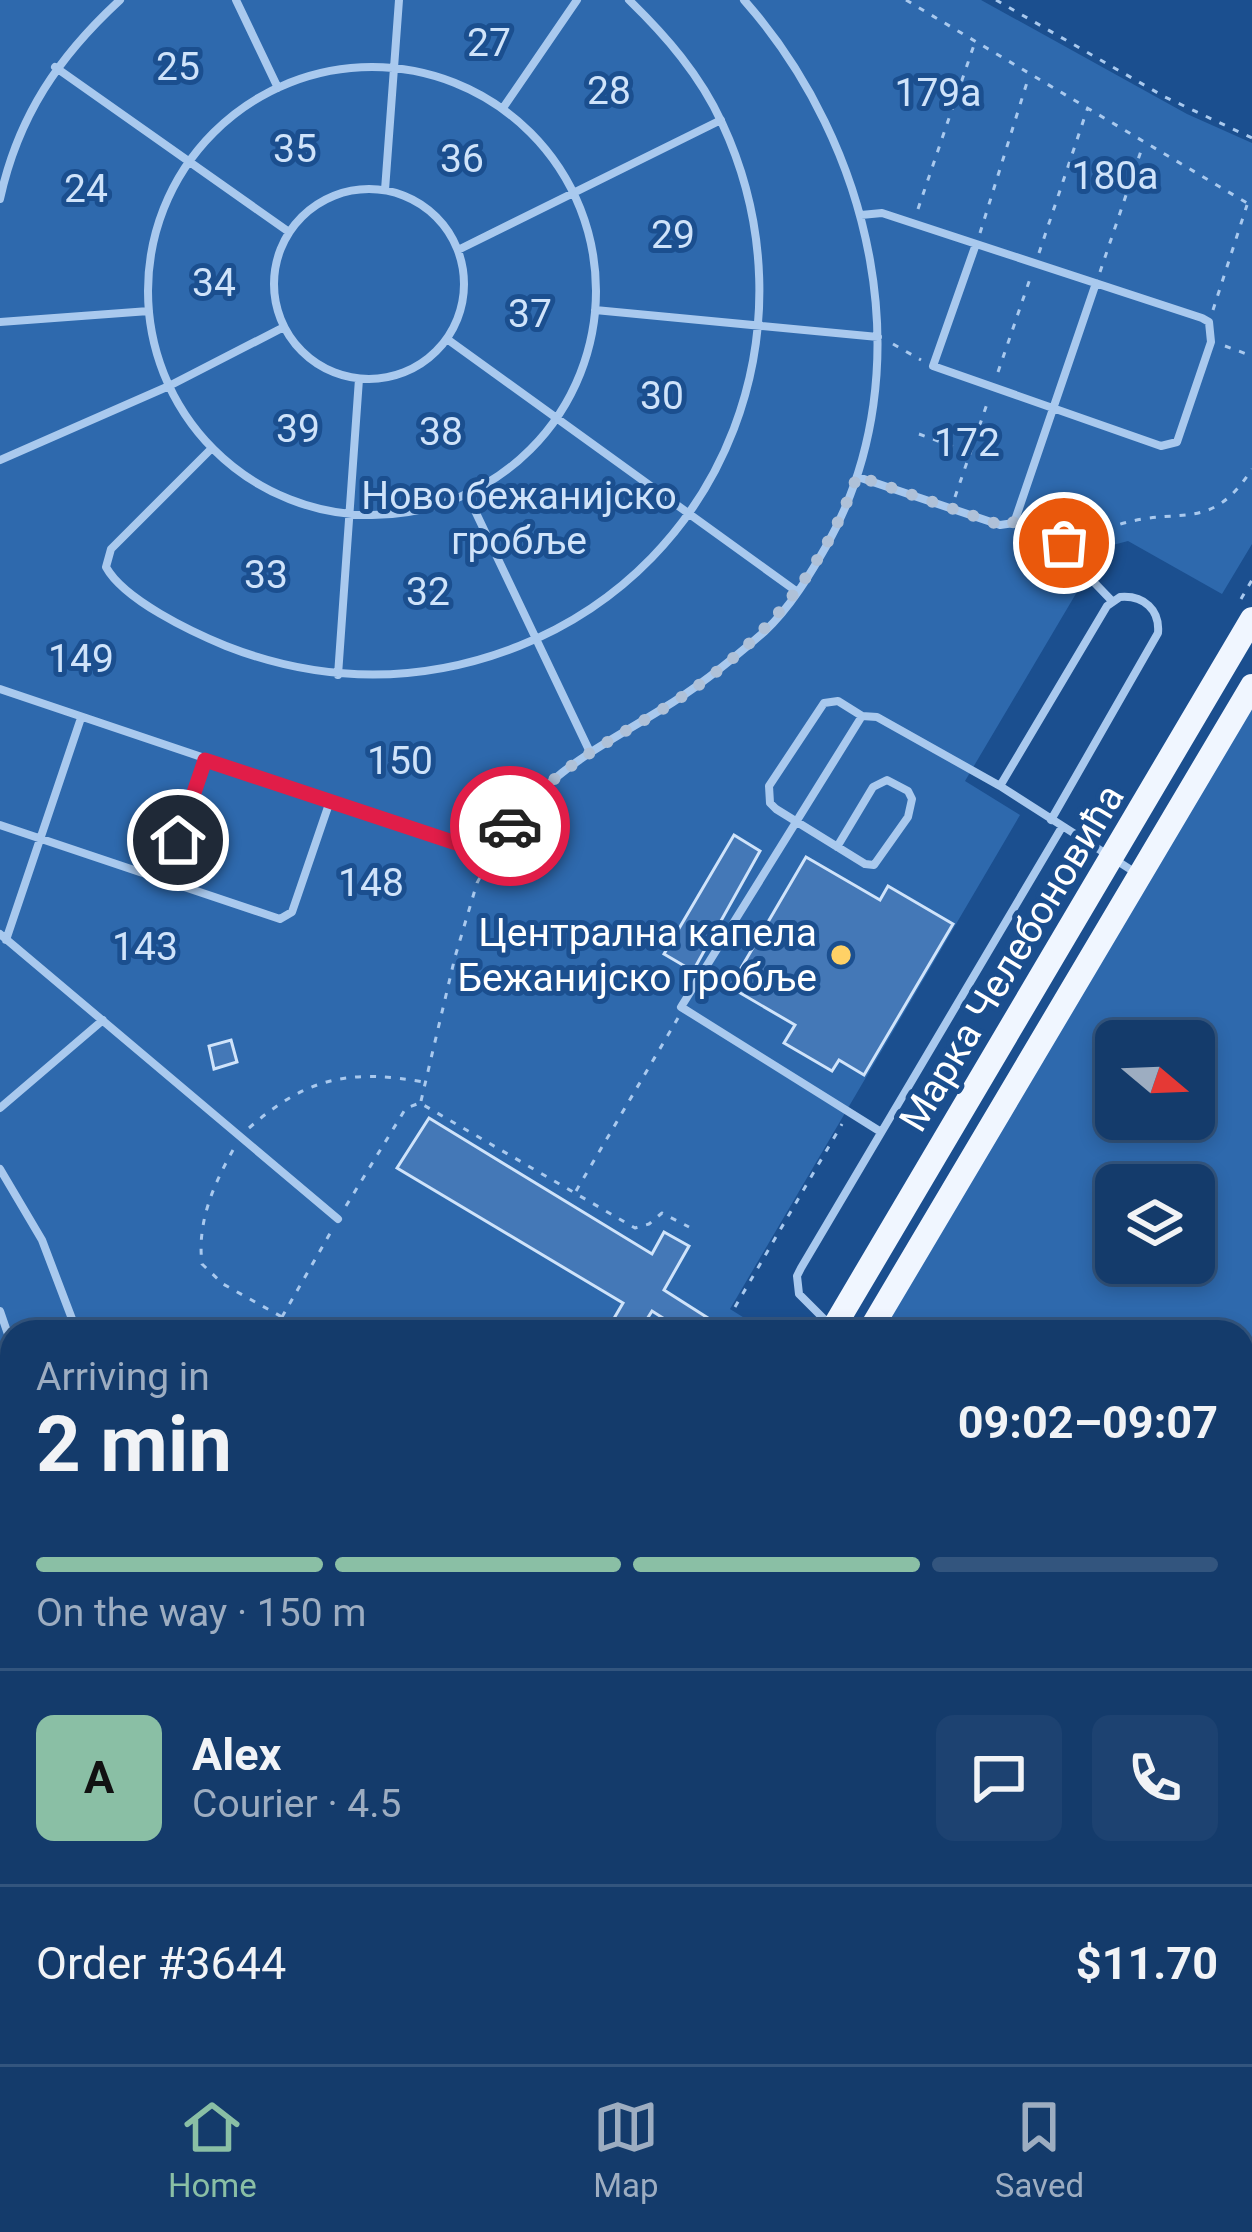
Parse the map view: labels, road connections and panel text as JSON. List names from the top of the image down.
{
  "streets": {
    "main road": ["Марка Челебоновића"]
  },
  "parks": [
    "27",
    "25",
    "28",
    "179a",
    "35",
    "36",
    "180a",
    "24",
    "29",
    "34",
    "37",
    "30",
    "39",
    "38",
    "172",
    "Ново бежанијско гробље",
    "33",
    "32",
    "149",
    "150",
    "148",
    "143"
  ],
  "places": ["Централна капела Бежанијско гробље"],
  "north": "right",
  "page": {
    "heading": ["2 min", "Arriving in", "09:02–09:07"],
    "panel": [
      "Alex",
      "Courier · 4.5",
      "Order #3644",
      "$11.70"
    ],
    "bar": "On the way · 150 m",
    "round": "A",
    "tabs": ["Home", "Map", "Saved"]
  }
}
